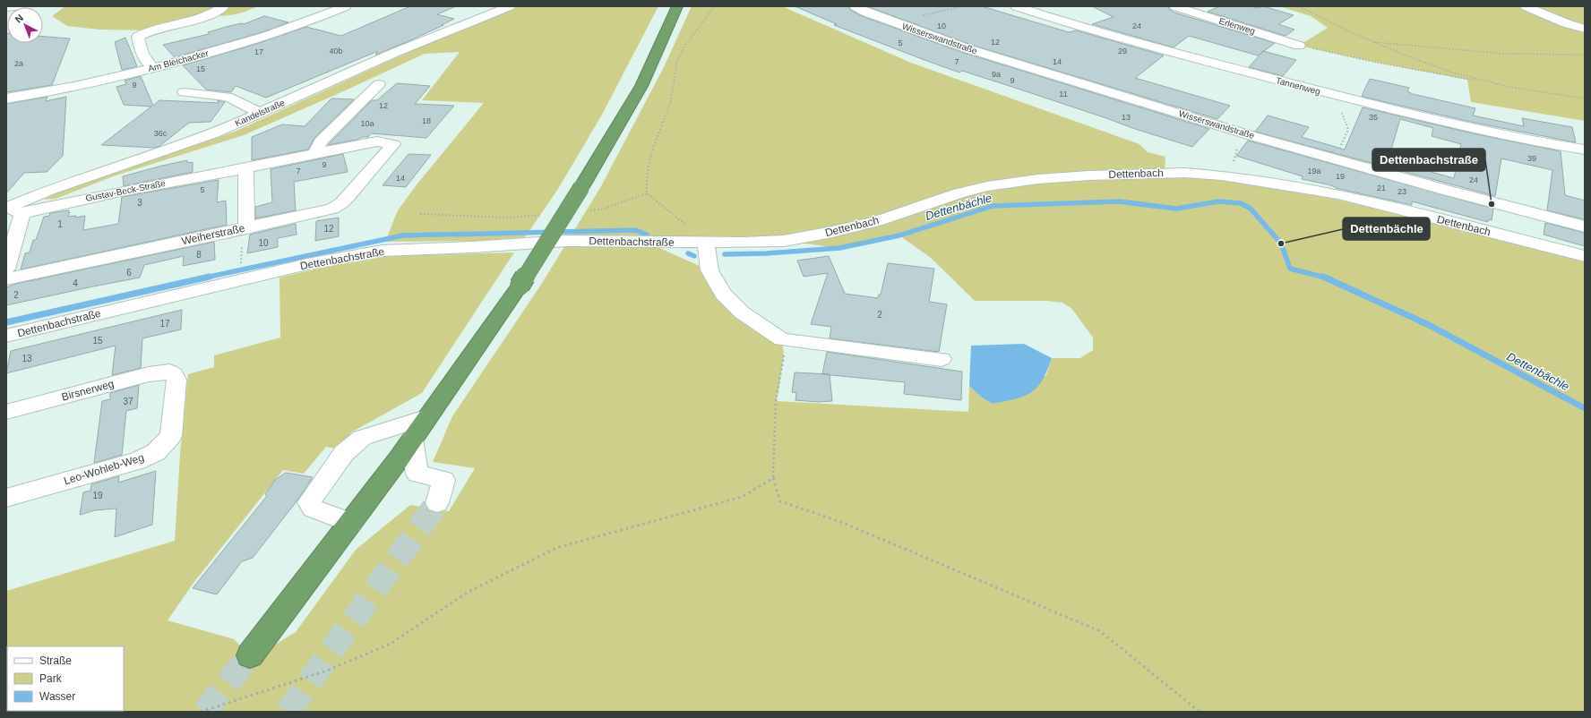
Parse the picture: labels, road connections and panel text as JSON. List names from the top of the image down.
{
  "streets": {
    "street": [
      "Erlenweg",
      "Wisserswandstraße",
      "Am Bleichacker",
      "Tannenweg",
      "Kandelstraße",
      "Dettenbach",
      "Gustav-Beck-Straße",
      "Weiherstraße",
      "Dettenbachstraße",
      "Birsnerweg",
      "Leo-Wohleb-Weg"
    ]
  },
  "crossings": [
    ["Kandelstraße", "Gustav-Beck-Straße"],
    ["Dettenbach", "Dettenbachstraße"],
    ["Gustav-Beck-Straße", "Weiherstraße"],
    ["Birsnerweg", "Leo-Wohleb-Weg"]
  ],
  "water": ["Dettenbächle"],
  "places": ["Dettenbachstraße", "Dettenbächle"],
  "house_numbers": [
    "10",
    "24",
    "12",
    "5",
    "40b",
    "29",
    "17",
    "7",
    "14",
    "2a",
    "15",
    "9a",
    "9",
    "9",
    "11",
    "12",
    "13",
    "35",
    "18",
    "10a",
    "36c",
    "39",
    "9",
    "7",
    "19a",
    "19",
    "14",
    "24",
    "21",
    "5",
    "23",
    "3",
    "1",
    "12",
    "10",
    "8",
    "6",
    "4",
    "2",
    "2",
    "17",
    "15",
    "13",
    "37",
    "19"
  ],
  "legend": ["Straße", "Park", "Wasser"],
  "north": "top left"
}
